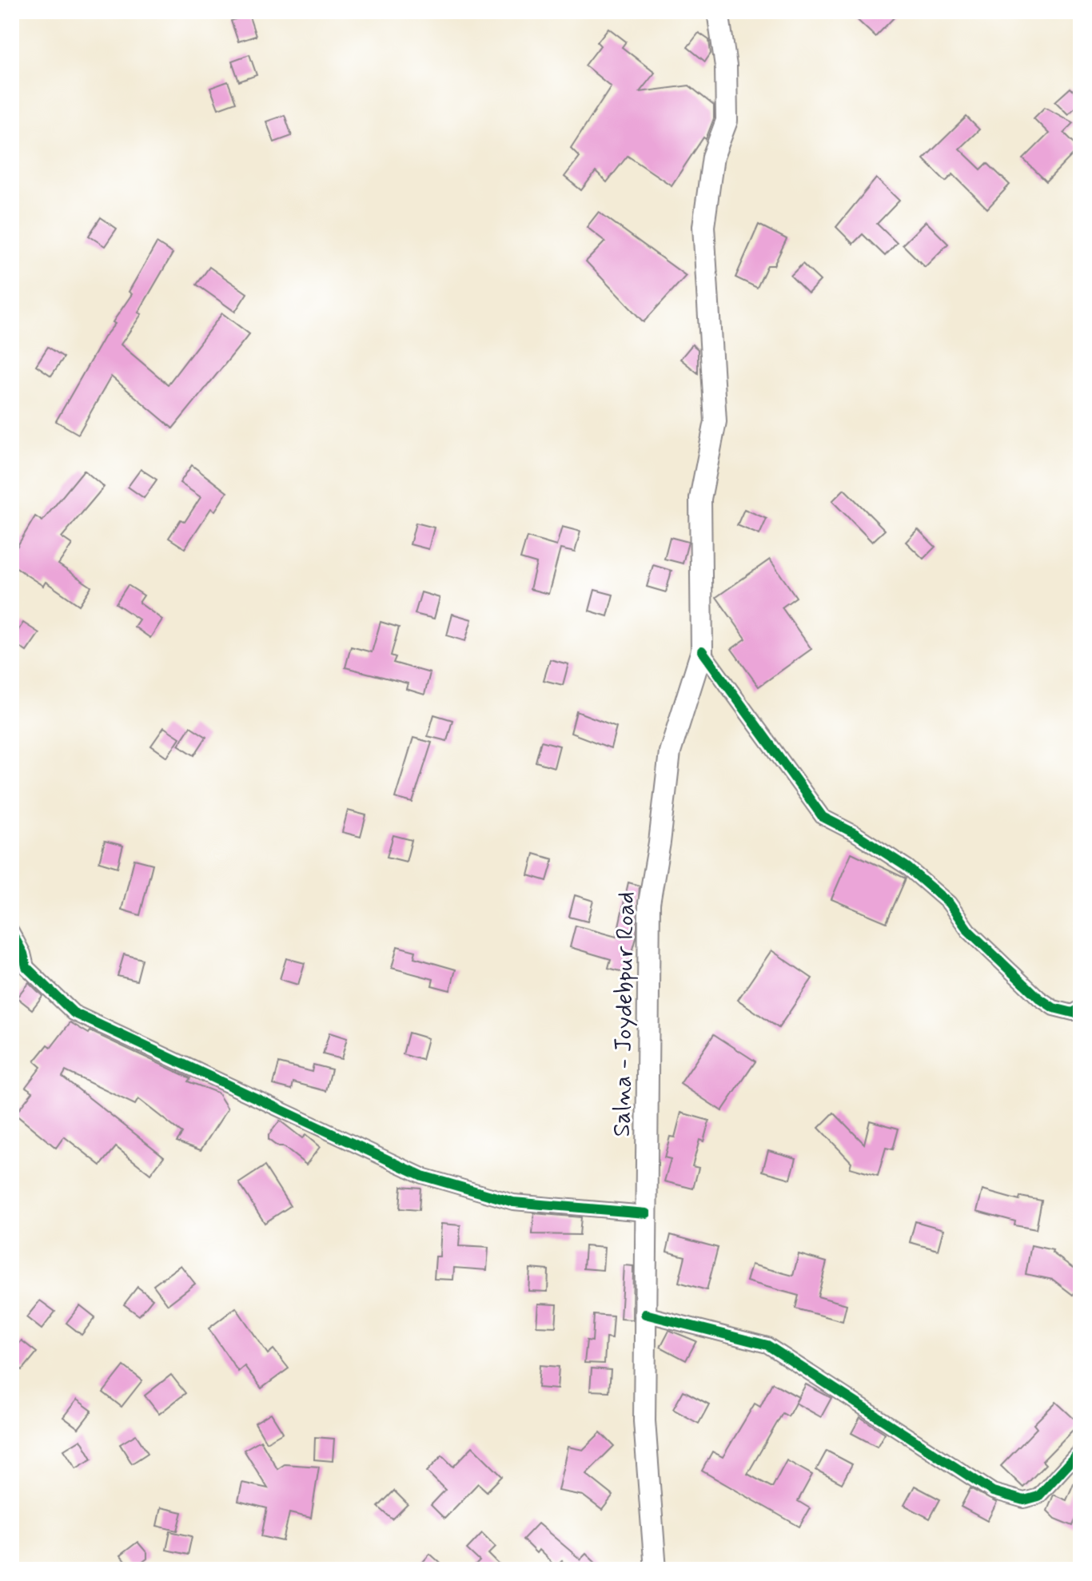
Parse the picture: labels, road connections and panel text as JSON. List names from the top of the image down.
{
  "streets": {
    "main road": ["Salna - Joydebpur Road"]
  }
}
